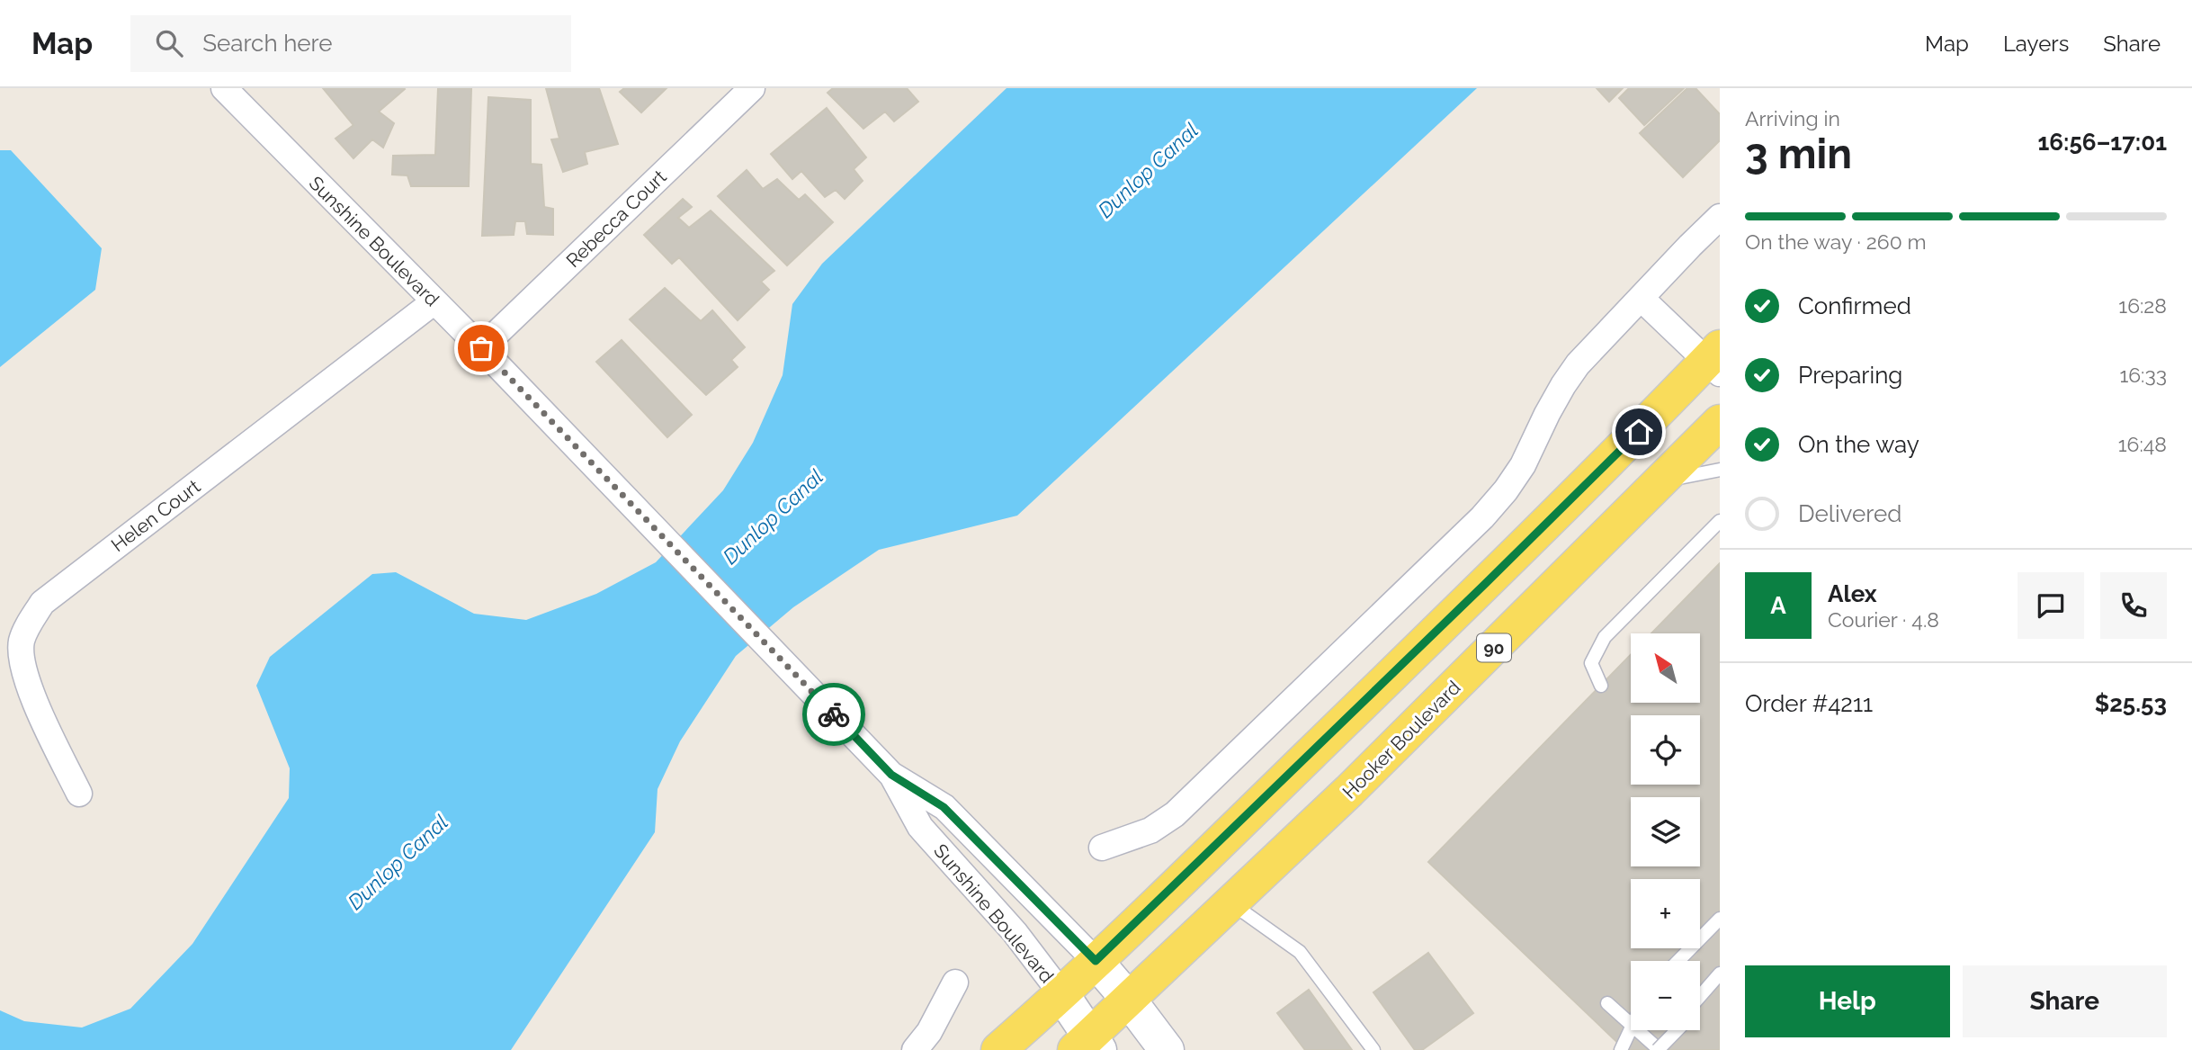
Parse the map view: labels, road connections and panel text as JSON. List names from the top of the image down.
{
  "streets": {
    "main road": ["Sunshine Boulevard", "90", "Hooker Boulevard"],
    "street": ["Rebecca Court", "Helen Court"]
  },
  "crossings": [
    ["Rebecca Court", "Sunshine Boulevard"],
    ["Sunshine Boulevard", "Helen Court"],
    ["Sunshine Boulevard", "Hooker Boulevard"]
  ],
  "water": ["Dunlop Canal"],
  "north": "top left",
  "page": {
    "header": "Map",
    "search": "Search here",
    "nav": ["Map", "Layers", "Share"],
    "heading": ["3 min", "Arriving in", "16:56–17:01"],
    "panel": [
      "Alex",
      "Courier · 4.8",
      "Order #4211",
      "$25.53"
    ],
    "bar": "On the way · 260 m",
    "list": [
      ["Confirmed", "16:28"],
      ["Preparing", "16:33"],
      ["On the way", "16:48"],
      "Delivered"
    ],
    "round": "A",
    "map_buttons": ["+", "−"],
    "buttons": ["Help", "Share"]
  }
}
